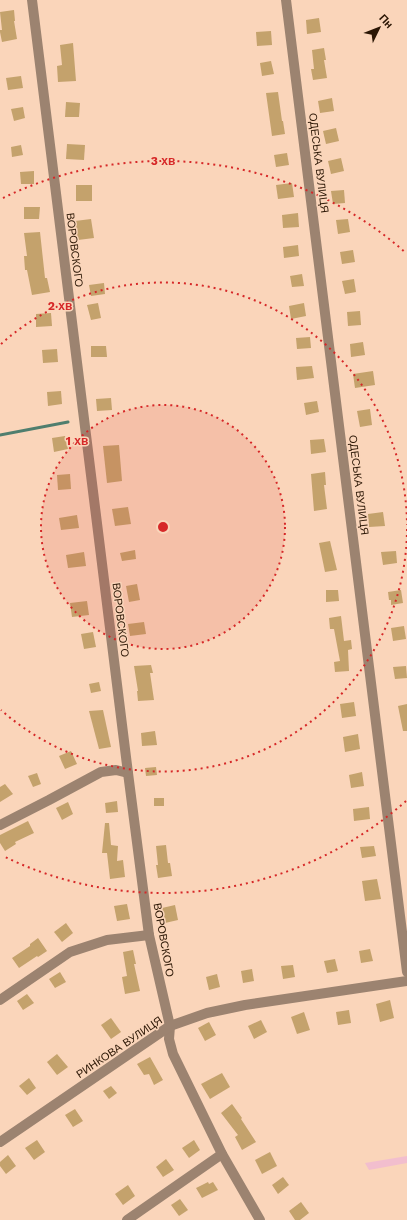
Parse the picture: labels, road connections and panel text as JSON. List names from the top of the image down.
{
  "streets": {
    "street": ["ОДЕСЬКА ВУЛИЦЯ", "ВОРОВСКОГО", "РИНКОВА ВУЛИЦЯ"]
  },
  "crossings": [
    ["ВОРОВСКОГО", "РИНКОВА ВУЛИЦЯ"]
  ],
  "north": "top right",
  "rings": ["3 хв", "2 хв", "1 хв"]
}
